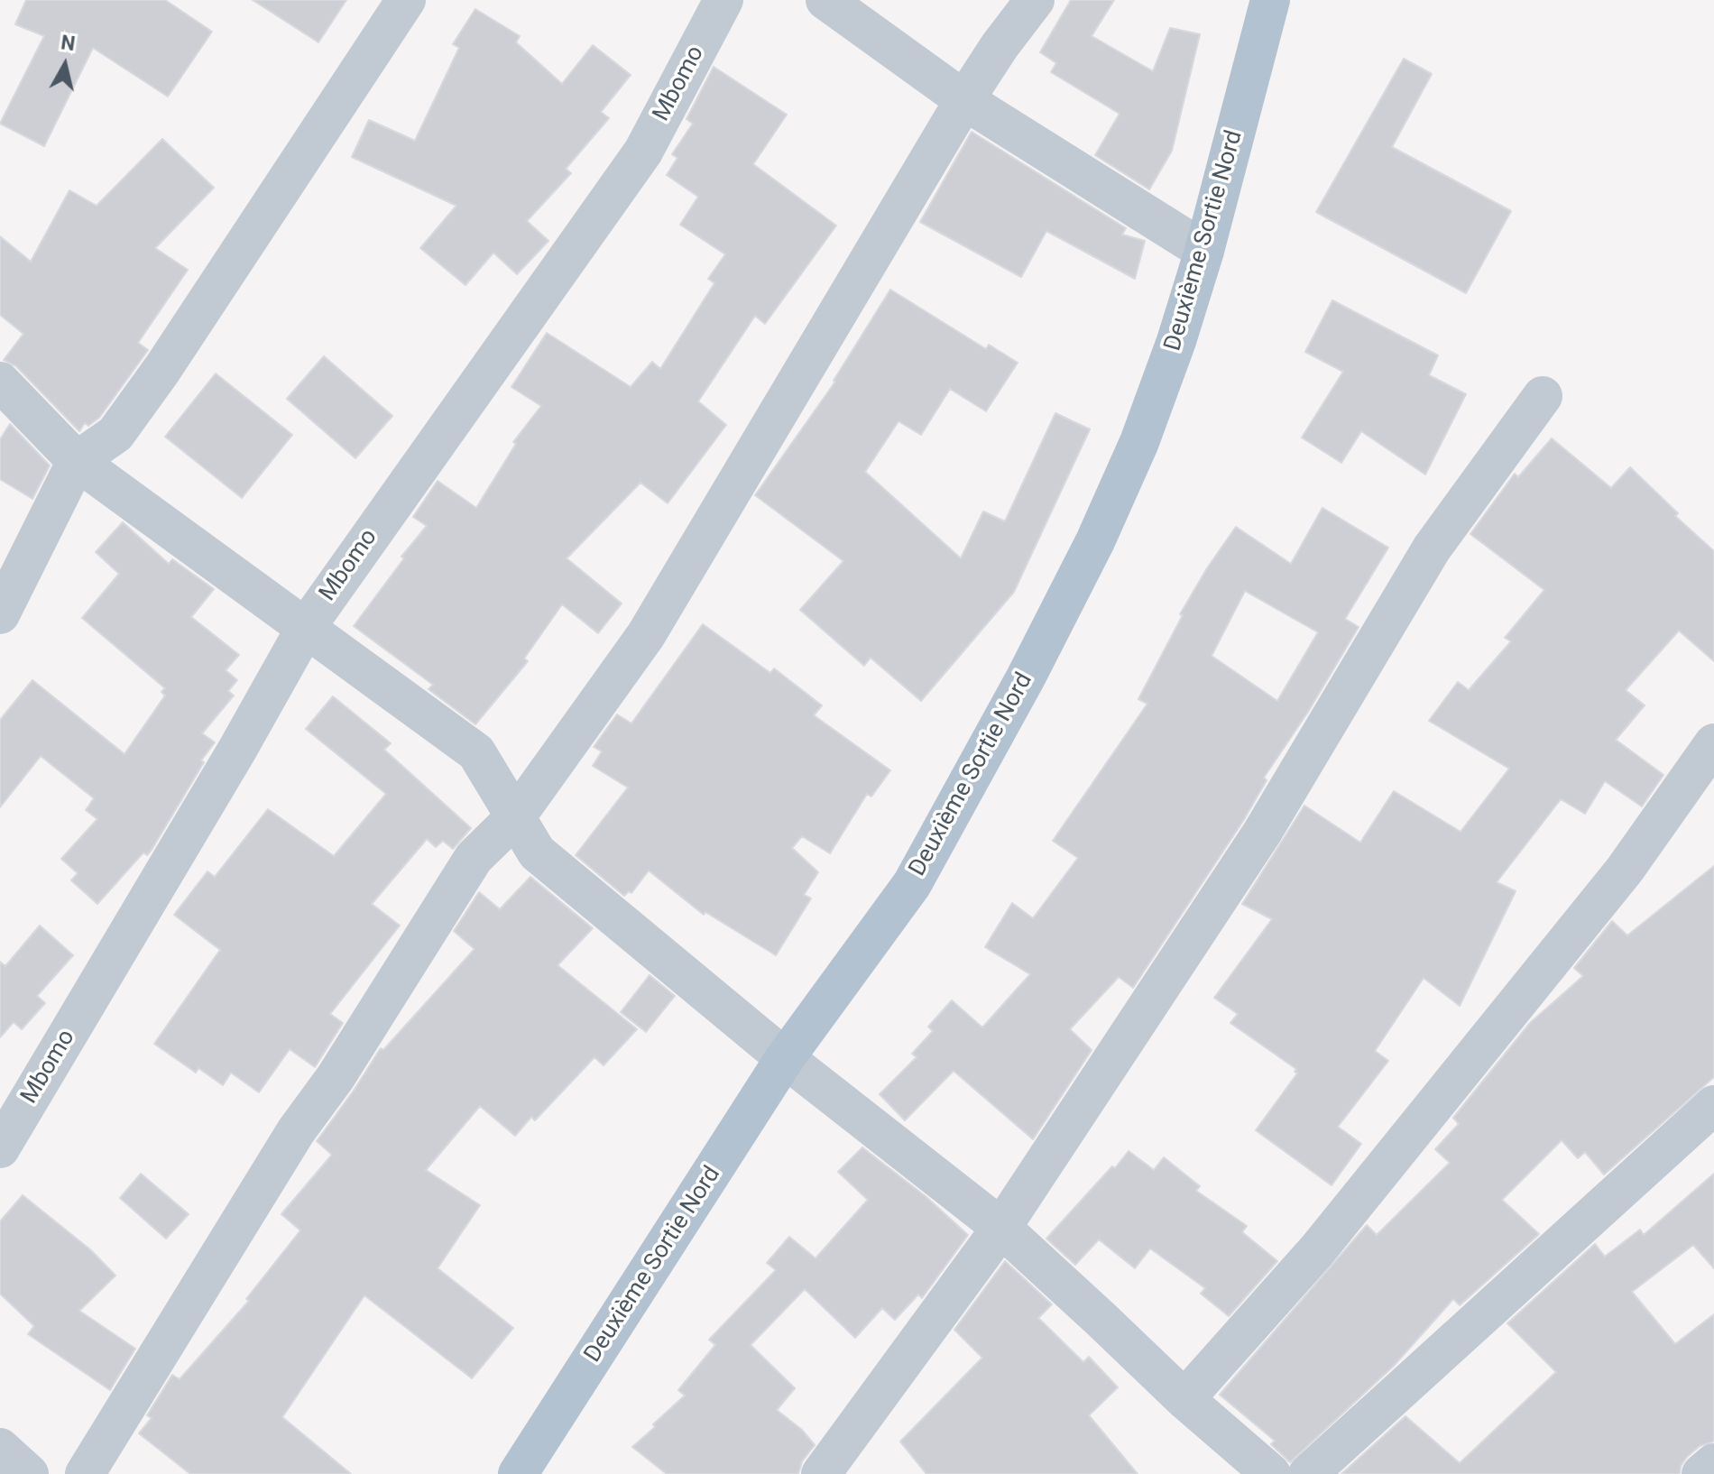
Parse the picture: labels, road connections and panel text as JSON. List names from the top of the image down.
{
  "streets": {
    "main road": ["Deuxième Sortie Nord"],
    "street": ["Mbomo"]
  },
  "north": "top"
}
